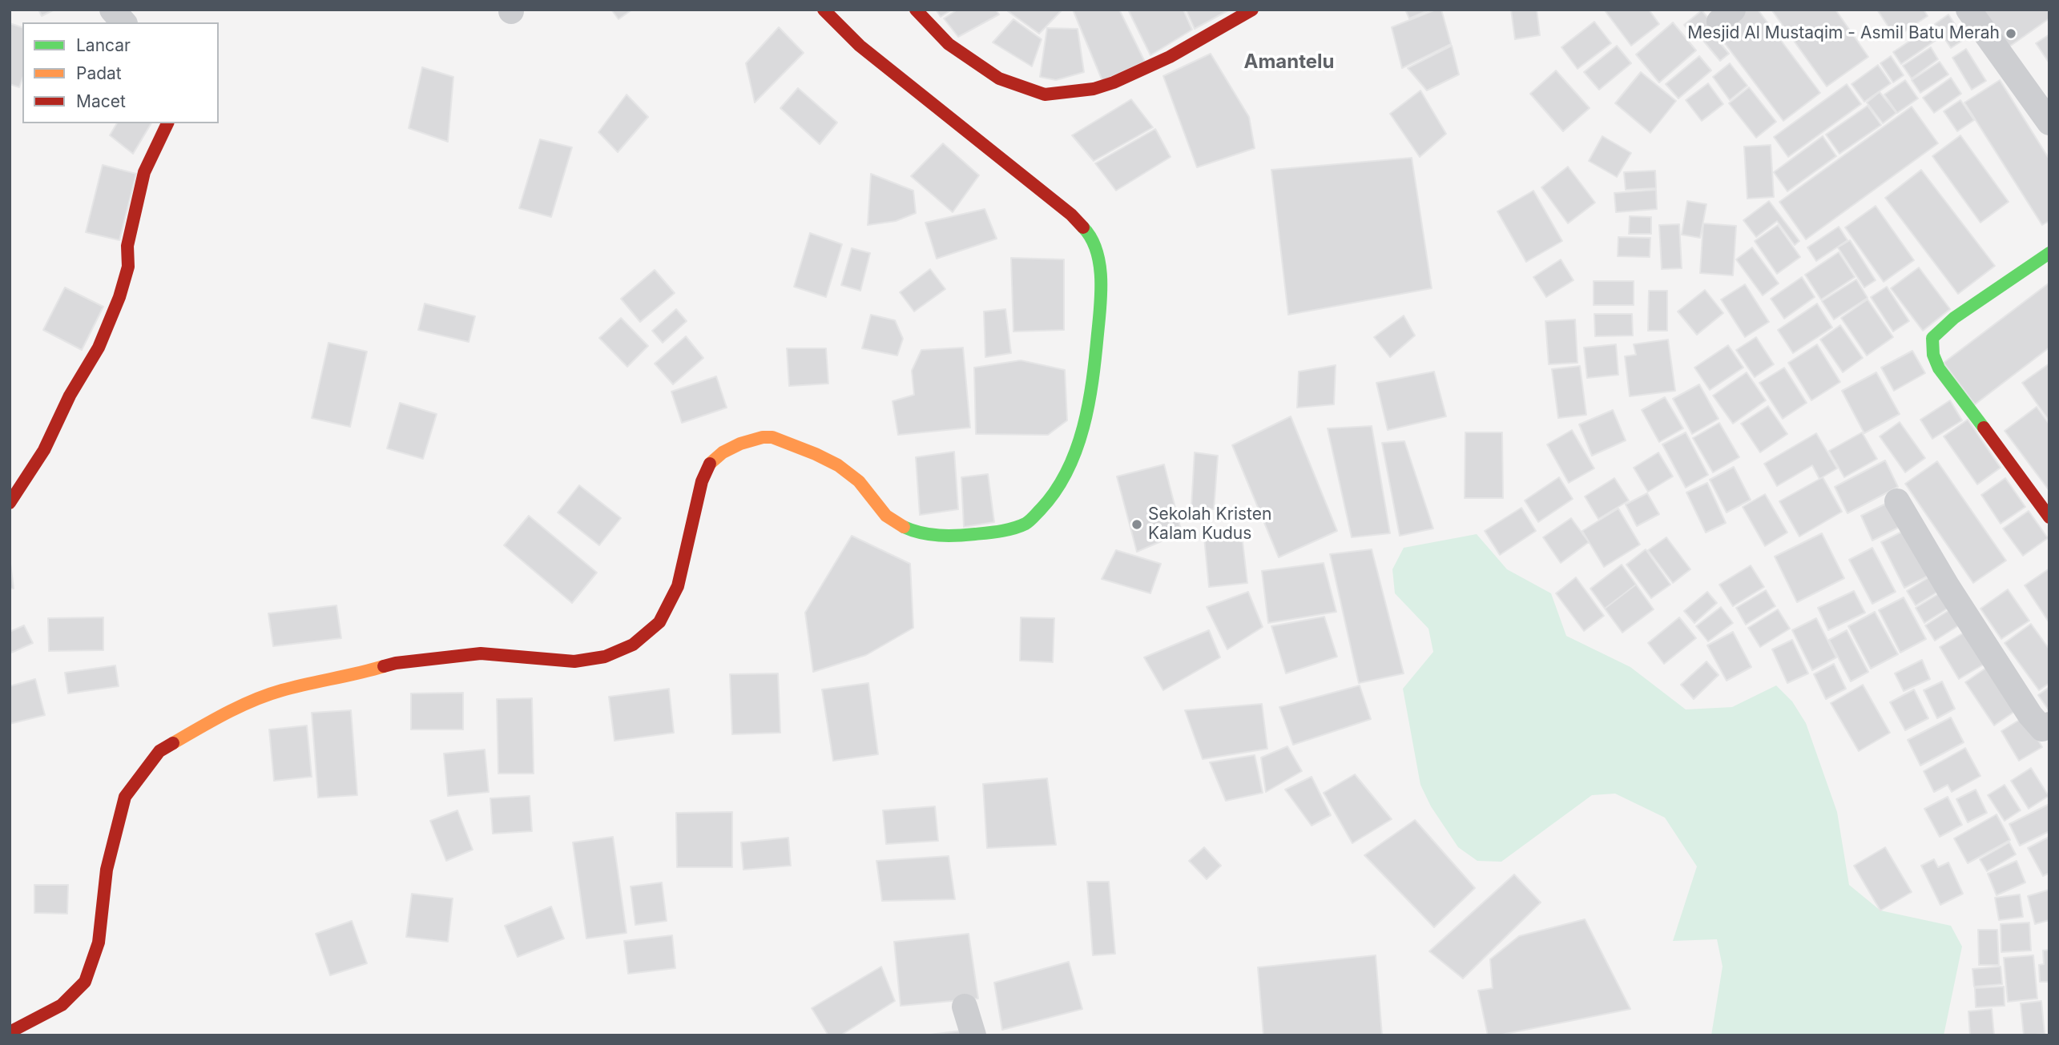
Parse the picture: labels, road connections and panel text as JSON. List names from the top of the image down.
{
  "districts": ["Amantelu"],
  "places": ["Mesjid Al Mustaqim - Asmil Batu Merah", "Sekolah Kristen Kalam Kudus"],
  "legend": ["Lancar", "Padat", "Macet"]
}
